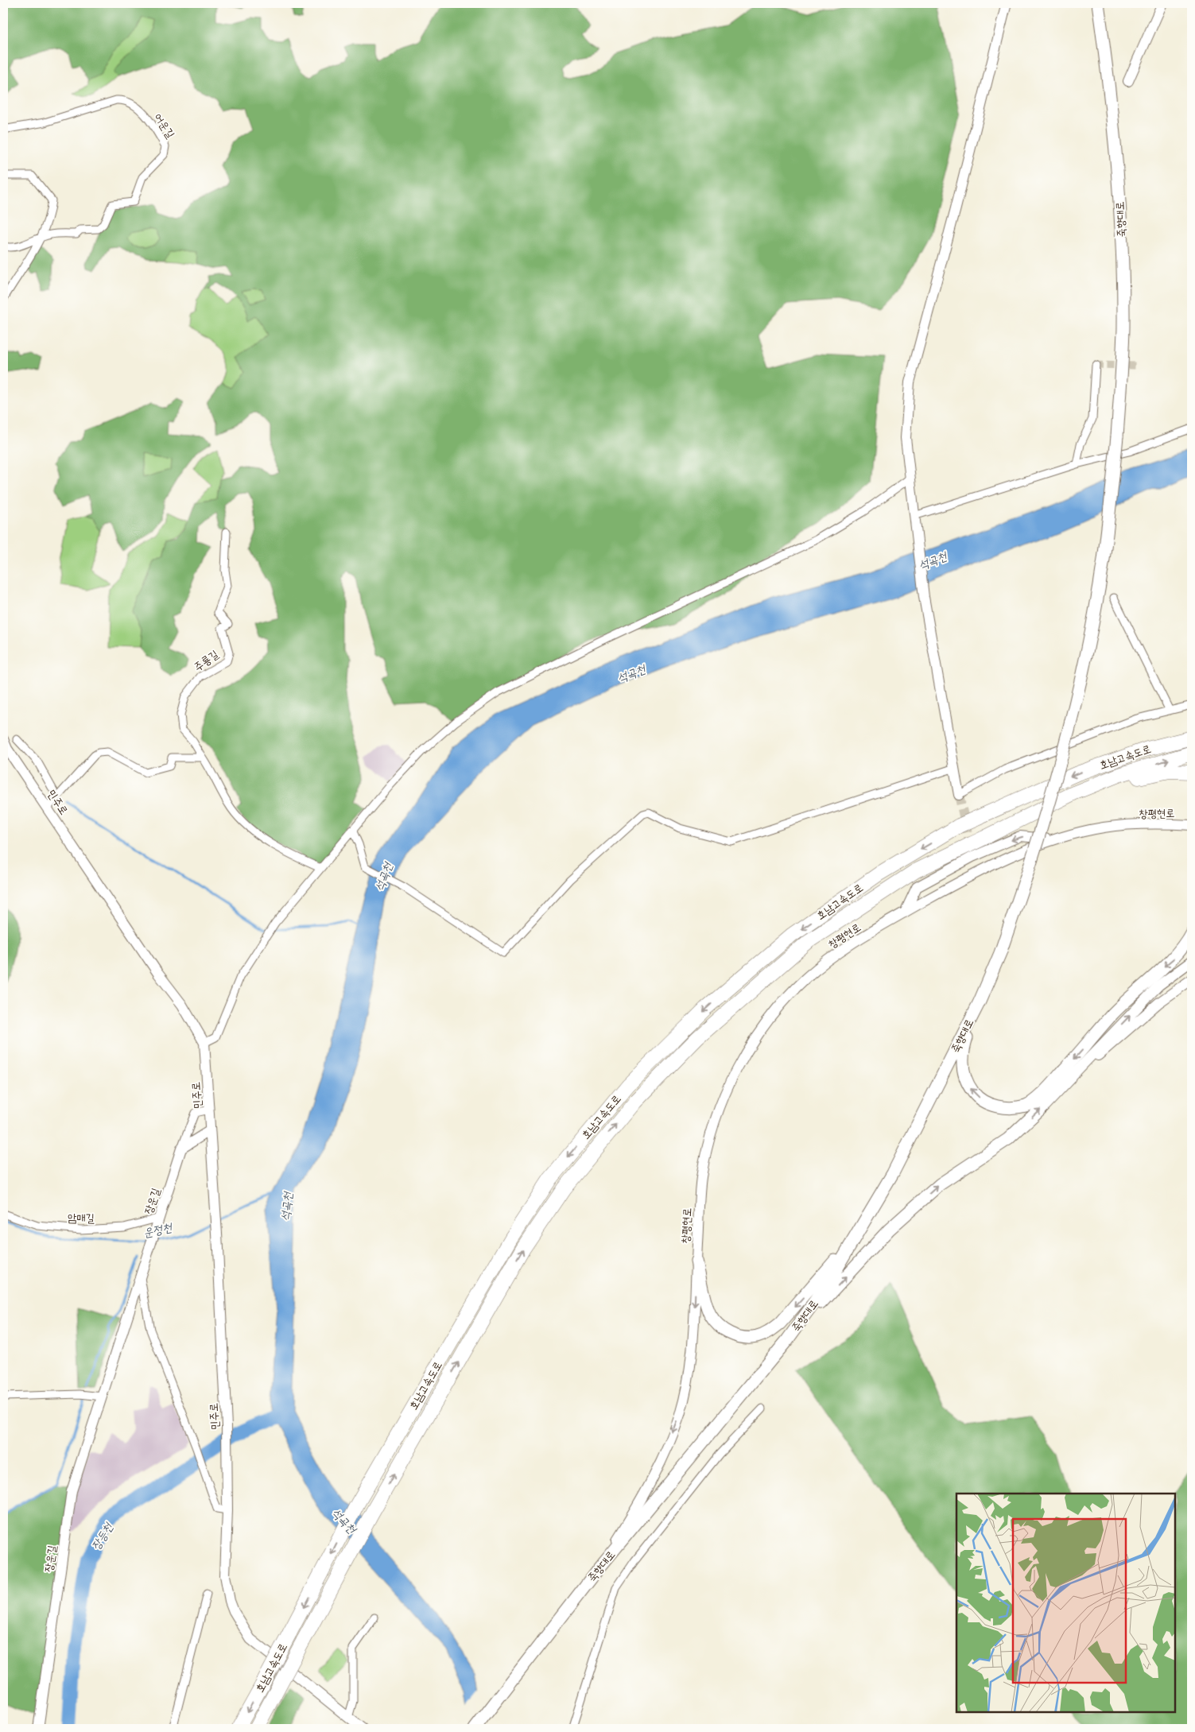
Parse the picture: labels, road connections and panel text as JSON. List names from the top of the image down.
{
  "streets": {
    "highway": ["호남고속도로"],
    "main road": [
      "죽향대로",
      "민주로",
      "창평현로",
      "장운길"
    ],
    "street": ["어운길", "주룡길", "암매길"]
  },
  "crossings": [
    ["죽향대로", "창평현로"],
    ["민주로", "장운길"],
    ["장운길", "암매길"]
  ],
  "water": ["석곡천", "운정천", "장등천"]
}
